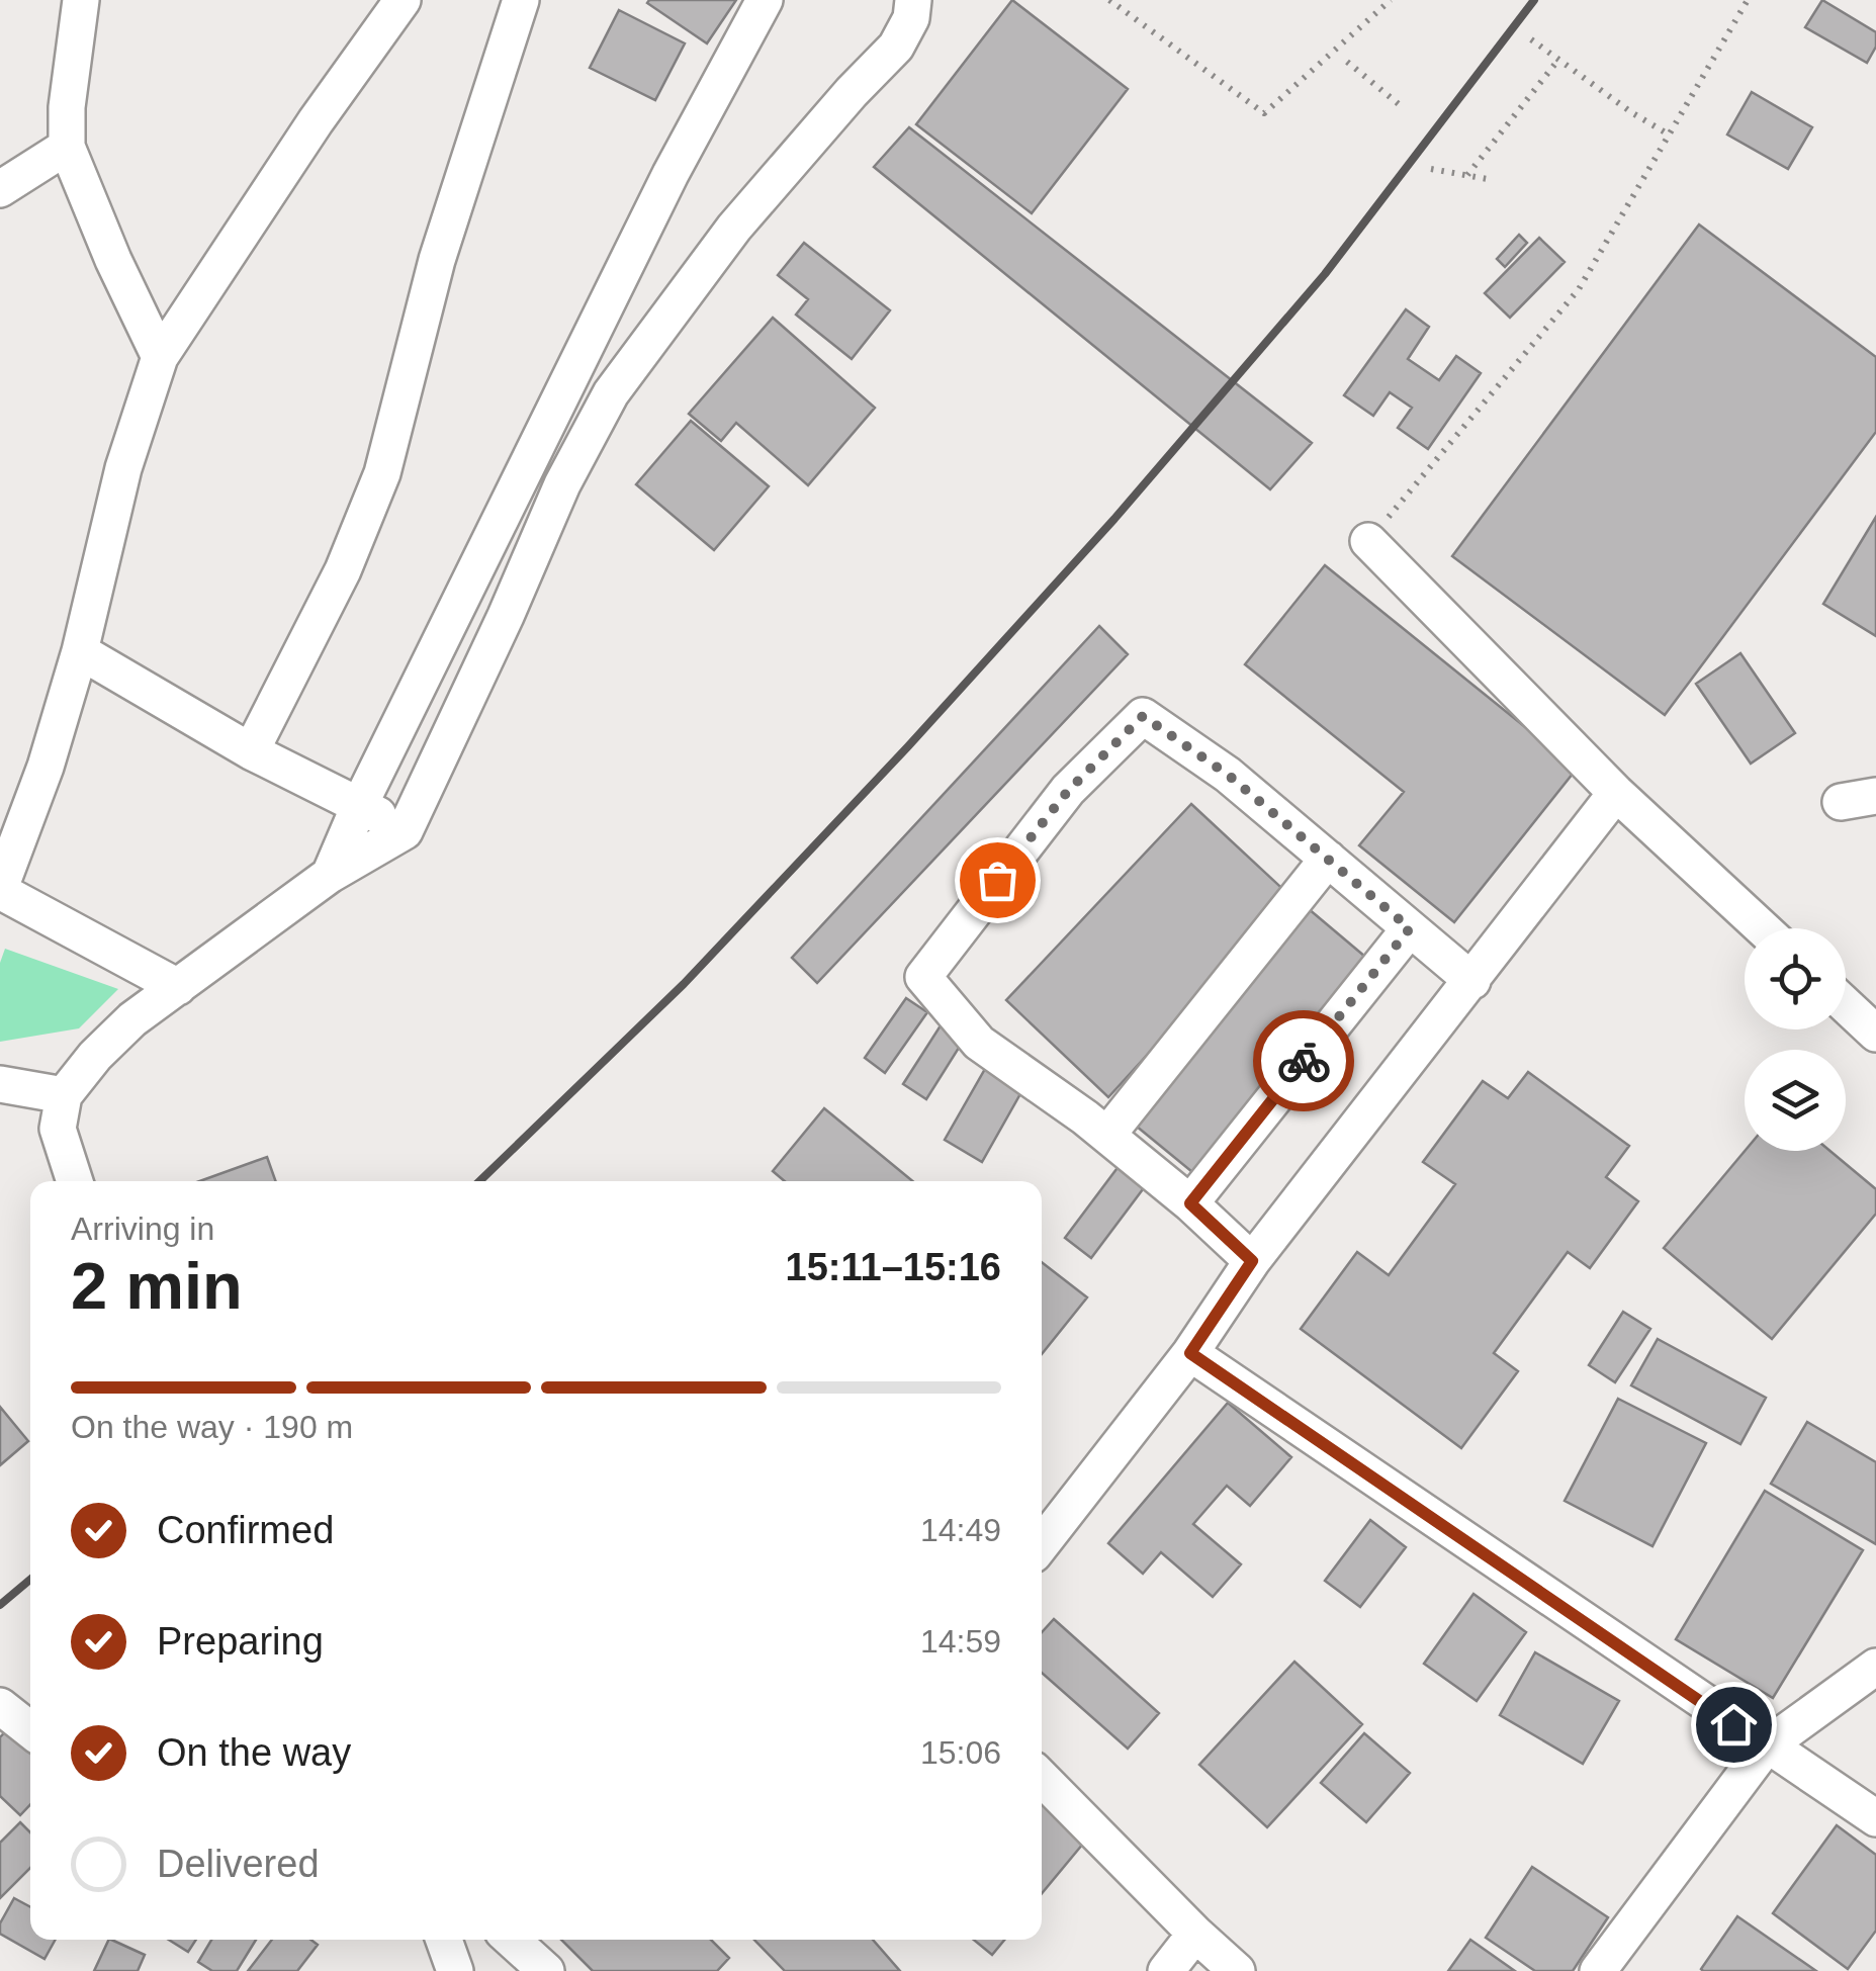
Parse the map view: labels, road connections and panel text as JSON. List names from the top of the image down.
{
  "page": {
    "heading": ["2 min", "Arriving in", "15:11–15:16"],
    "bar": "On the way · 190 m",
    "list": [
      ["Confirmed", "14:49"],
      ["Preparing", "14:59"],
      ["On the way", "15:06"],
      "Delivered"
    ]
  }
}
